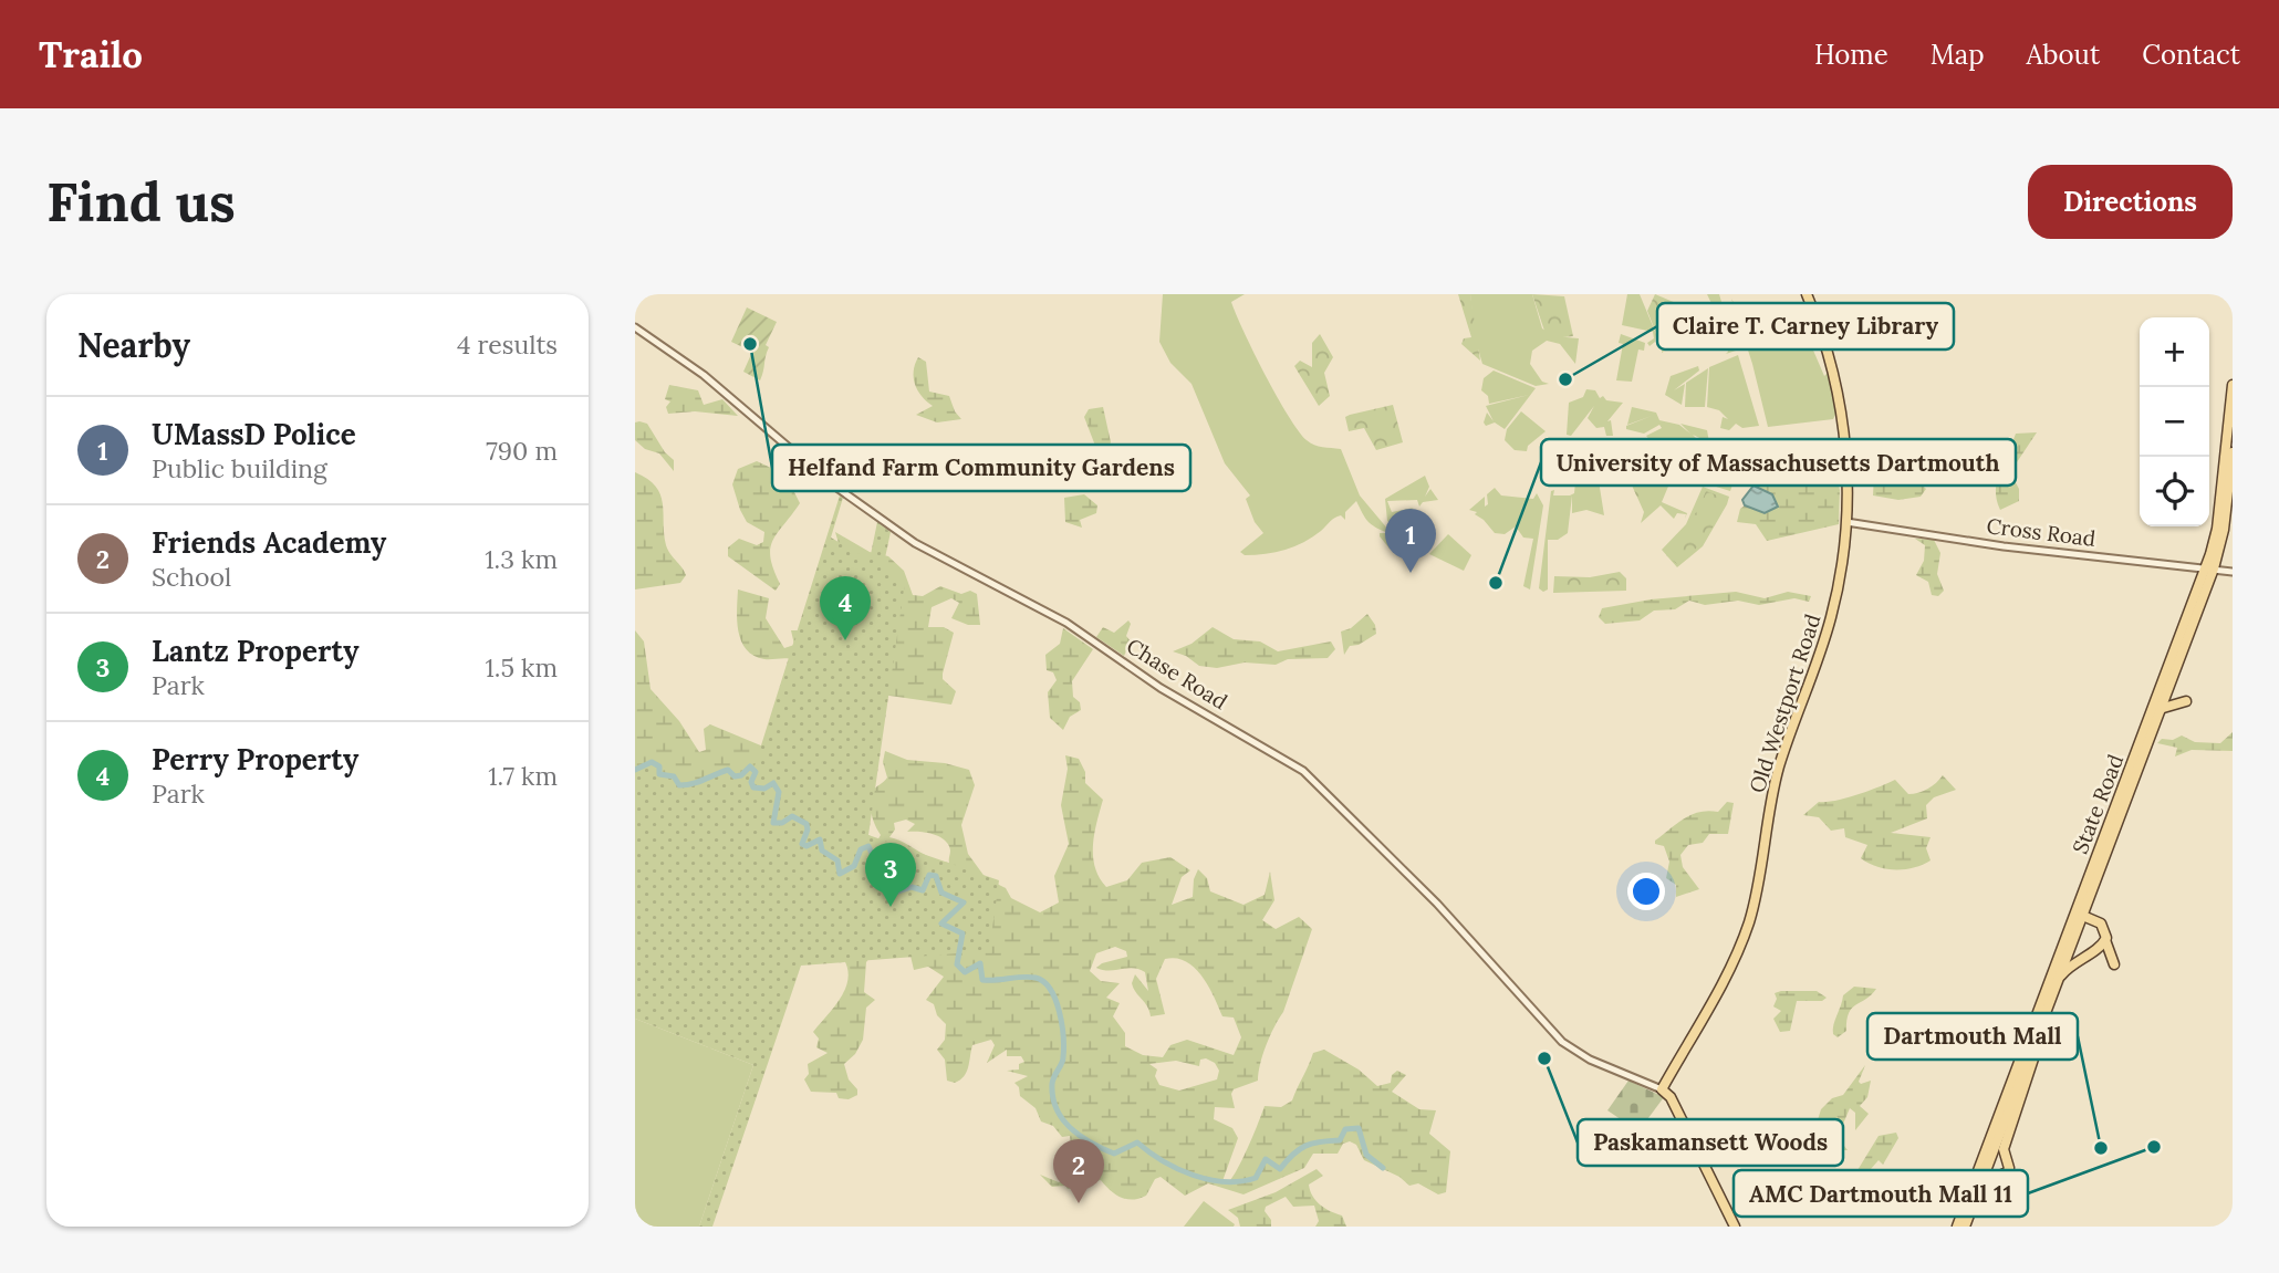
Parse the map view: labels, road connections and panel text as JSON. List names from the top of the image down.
{
  "streets": {
    "main road": ["Old Westport Road", "State Road"],
    "street": ["Cross Road", "Chase Road"]
  },
  "crossings": [
    ["Cross Road", "Old Westport Road"],
    ["Cross Road", "State Road"],
    ["Chase Road", "Old Westport Road"]
  ],
  "places": [
    "Helfand Farm Community Gardens",
    "Claire T. Carney Library",
    "University of Massachusetts Dartmouth",
    "Paskamansett Woods",
    "AMC Dartmouth Mall 11",
    "Dartmouth Mall"
  ],
  "page": {
    "header": "Trailo",
    "nav": [
      "Home",
      "Map",
      "About",
      "Contact"
    ],
    "buttons": "Directions",
    "title": "Find us",
    "heading": ["Nearby", "4 results"],
    "map_buttons": ["+", "−"],
    "list": [
      {
        "mark": "1",
        "name": "UMassD Police",
        "note": "Public building",
        "value": "790 m"
      },
      {
        "mark": "2",
        "name": "Friends Academy",
        "note": "School",
        "value": "1.3 km"
      },
      {
        "mark": "3",
        "name": "Lantz Property",
        "note": "Park",
        "value": "1.5 km"
      },
      {
        "mark": "4",
        "name": "Perry Property",
        "note": "Park",
        "value": "1.7 km"
      }
    ],
    "pins": [
      "1",
      "4",
      "3",
      "2"
    ]
  }
}
